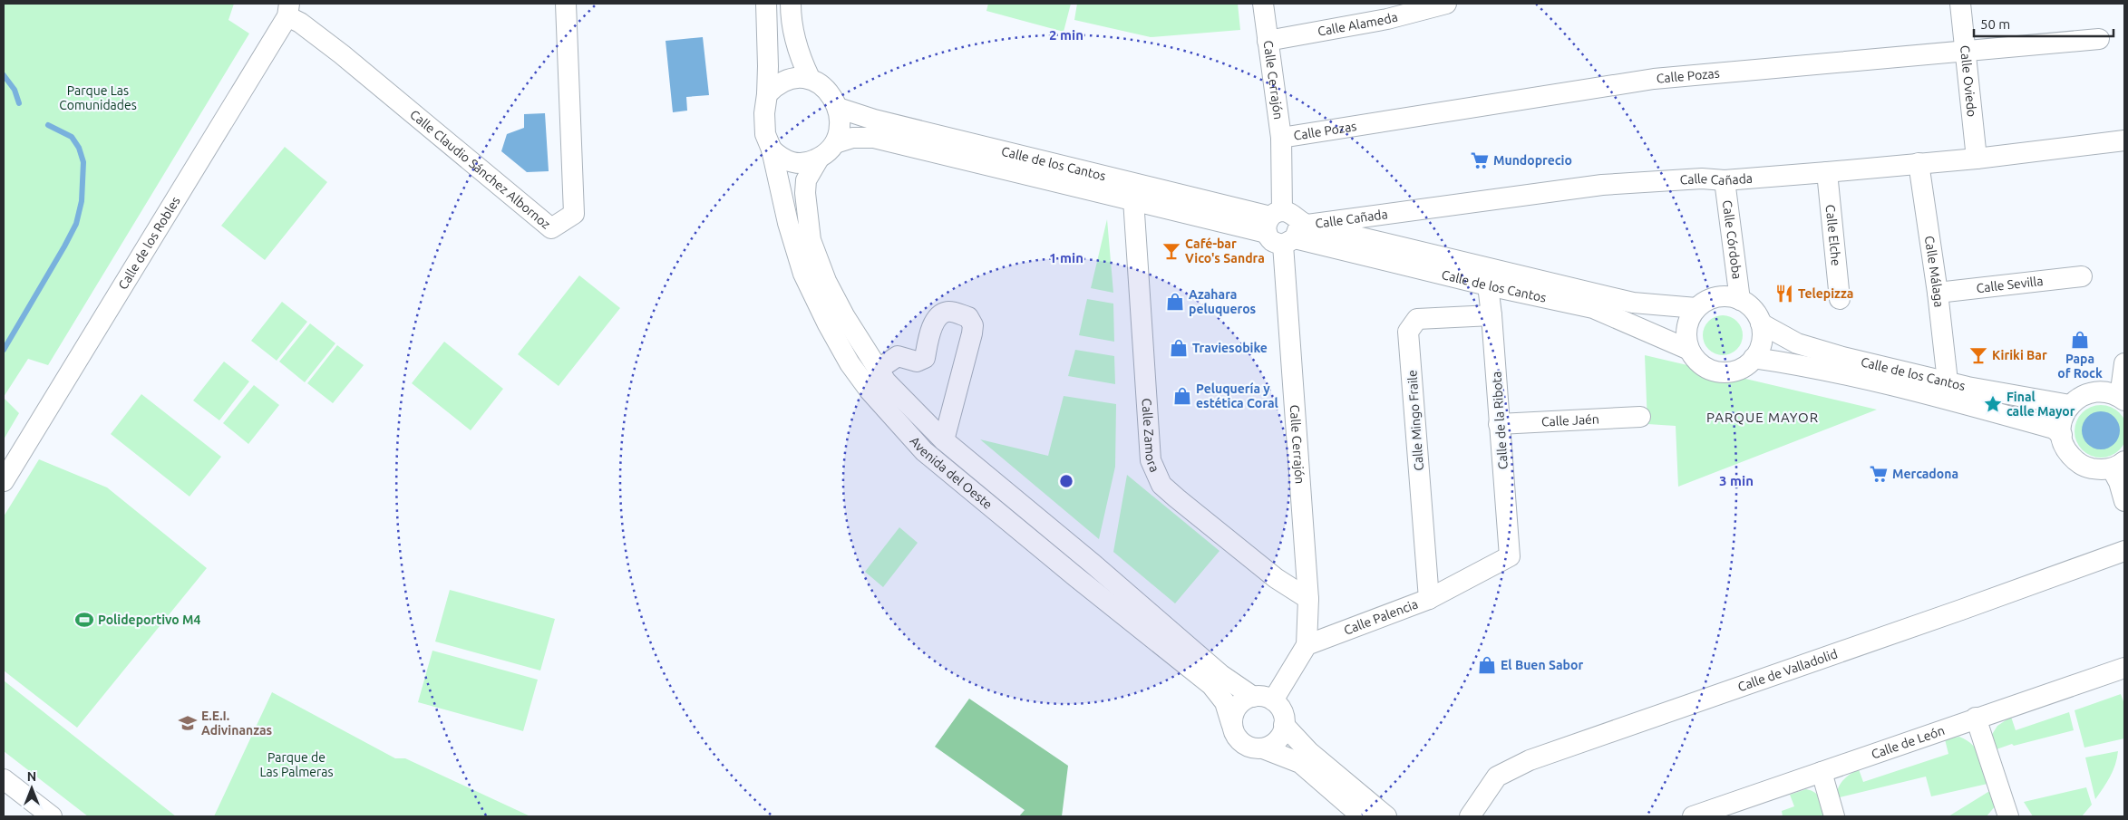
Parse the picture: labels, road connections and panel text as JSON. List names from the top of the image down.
{
  "streets": {
    "street": [
      "Calle Alameda",
      "Calle Pozas",
      "Calle Cerrajón",
      "Calle Oviedo",
      "Calle de los Cantos",
      "Calle Claudio Sánchez Albornoz",
      "Calle Cañada",
      "Calle Elche",
      "Calle Córdoba",
      "Calle de los Robles",
      "Calle Málaga",
      "Calle Sevilla",
      "Calle Mingo Fraile",
      "Calle de la Ribota",
      "Calle Jaén",
      "Calle Zamora",
      "Avenida del Oeste",
      "Calle Palencia",
      "Calle de Valladolid",
      "Calle de León"
    ]
  },
  "crossings": [
    ["Calle Alameda", "Calle Cerrajón"],
    ["Calle Pozas", "Calle Cerrajón"],
    ["Calle Pozas", "Calle Oviedo"],
    ["Calle Cerrajón", "Calle de los Cantos"],
    ["Calle Cerrajón", "Calle Cañada"],
    ["Calle Cerrajón", "Calle Zamora"],
    ["Calle Cerrajón", "Calle Palencia"],
    ["Calle Oviedo", "Calle Cañada"],
    ["Calle de los Cantos", "Calle Cañada"],
    ["Calle de los Cantos", "Calle Córdoba"],
    ["Calle de los Cantos", "Calle Málaga"],
    ["Calle de los Cantos", "Calle de la Ribota"],
    ["Calle de los Cantos", "Calle Zamora"],
    ["Calle de los Cantos", "Avenida del Oeste"],
    ["Calle Claudio Sánchez Albornoz", "Calle de los Robles"],
    ["Calle Cañada", "Calle Elche"],
    ["Calle Cañada", "Calle Córdoba"],
    ["Calle Cañada", "Calle Málaga"],
    ["Calle Málaga", "Calle Sevilla"],
    ["Calle Mingo Fraile", "Calle de la Ribota"],
    ["Calle Mingo Fraile", "Calle Palencia"],
    ["Calle de la Ribota", "Calle Jaén"],
    ["Calle de la Ribota", "Calle Palencia"]
  ],
  "districts": ["PARQUE MAYOR"],
  "parks": ["Parque Las Comunidades", "Parque de Las Palmeras"],
  "places": {
    "supermarket": ["Mundoprecio", "Mercadona"],
    "bar": ["Café-bar Vico's Sandra", "Kiriki Bar"],
    "restaurant": ["Telepizza"],
    "shop": [
      "Azahara peluqueros",
      "Papa of Rock",
      "Traviesobike",
      "Peluquería y estética Coral",
      "El Buen Sabor"
    ],
    "place": ["Final calle Mayor"],
    "sports": ["Polideportivo M4"],
    "school or university": ["E.E.I. Adivinanzas"]
  },
  "scale_bar": "50 m",
  "north": "top",
  "rings": ["2 min", "1 min", "3 min"]
}
